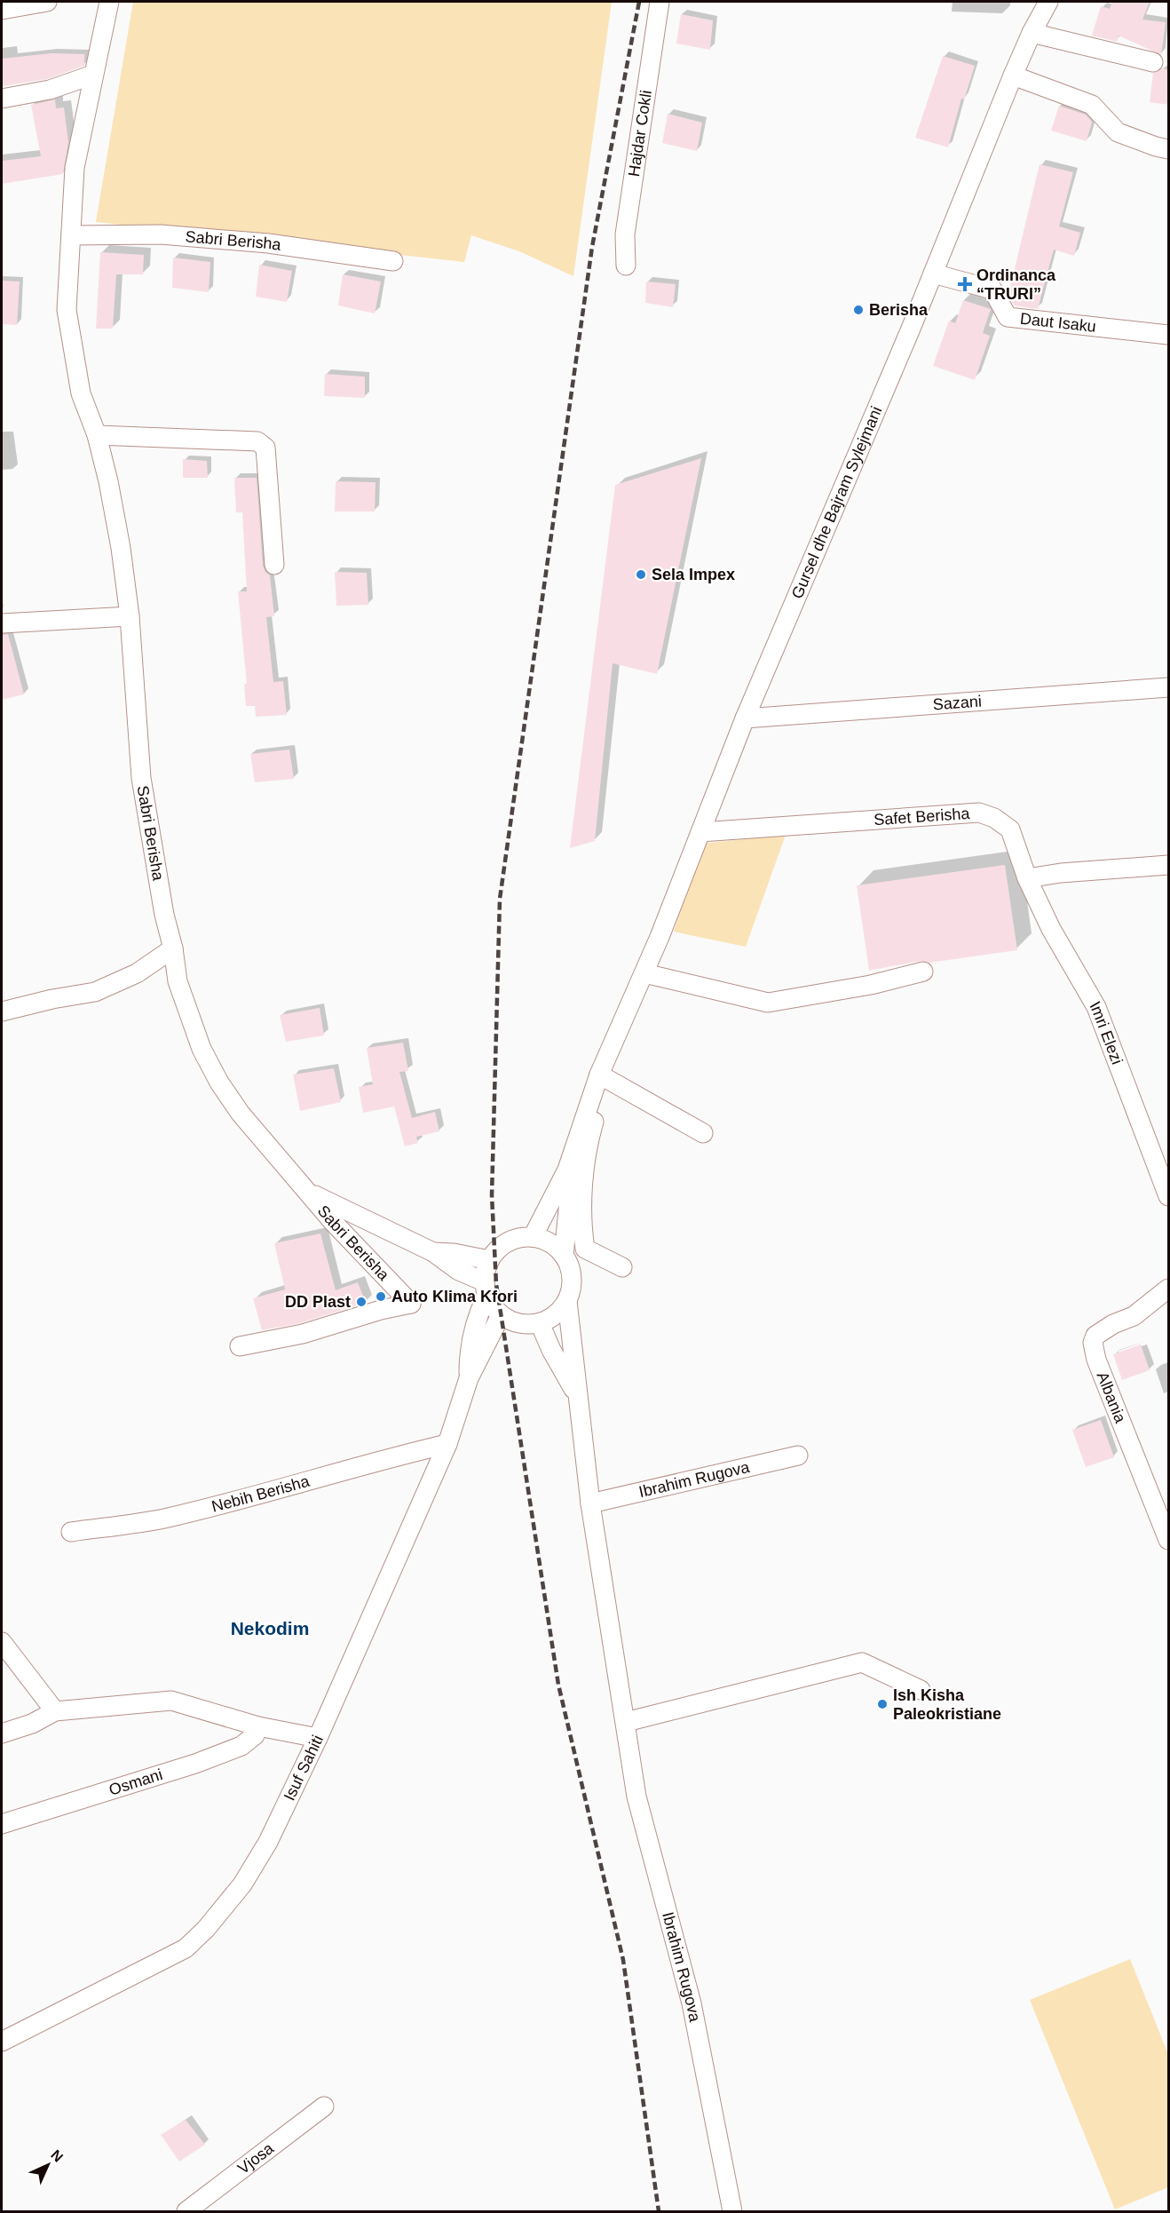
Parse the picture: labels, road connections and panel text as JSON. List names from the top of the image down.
{
  "streets": {
    "street": [
      "Hajdar Cokli",
      "Sabri Berisha",
      "Daut Isaku",
      "Gursel dhe Bajram Sylejmani",
      "Sazani",
      "Safet Berisha",
      "Imri Elezi",
      "Albania",
      "Ibrahim Rugova",
      "Nebih Berisha",
      "Isuf Sahiti",
      "Osmani",
      "Vjosa"
    ]
  },
  "crossings": [
    ["Sabri Berisha", "Gursel dhe Bajram Sylejmani"],
    ["Sabri Berisha", "Ibrahim Rugova"],
    ["Sabri Berisha", "Isuf Sahiti"],
    ["Daut Isaku", "Gursel dhe Bajram Sylejmani"],
    ["Gursel dhe Bajram Sylejmani", "Sazani"],
    ["Gursel dhe Bajram Sylejmani", "Safet Berisha"],
    ["Gursel dhe Bajram Sylejmani", "Ibrahim Rugova"],
    ["Gursel dhe Bajram Sylejmani", "Isuf Sahiti"],
    ["Safet Berisha", "Imri Elezi"],
    ["Ibrahim Rugova", "Isuf Sahiti"],
    ["Nebih Berisha", "Isuf Sahiti"]
  ],
  "districts": ["Nekodim"],
  "places": {
    "health": ["Ordinanca “TRURI”"],
    "other": [
      "Berisha",
      "Sela Impex",
      "Auto Klima Kfori",
      "DD Plast",
      "Ish Kisha Paleokristiane"
    ]
  },
  "north": "top right"
}
